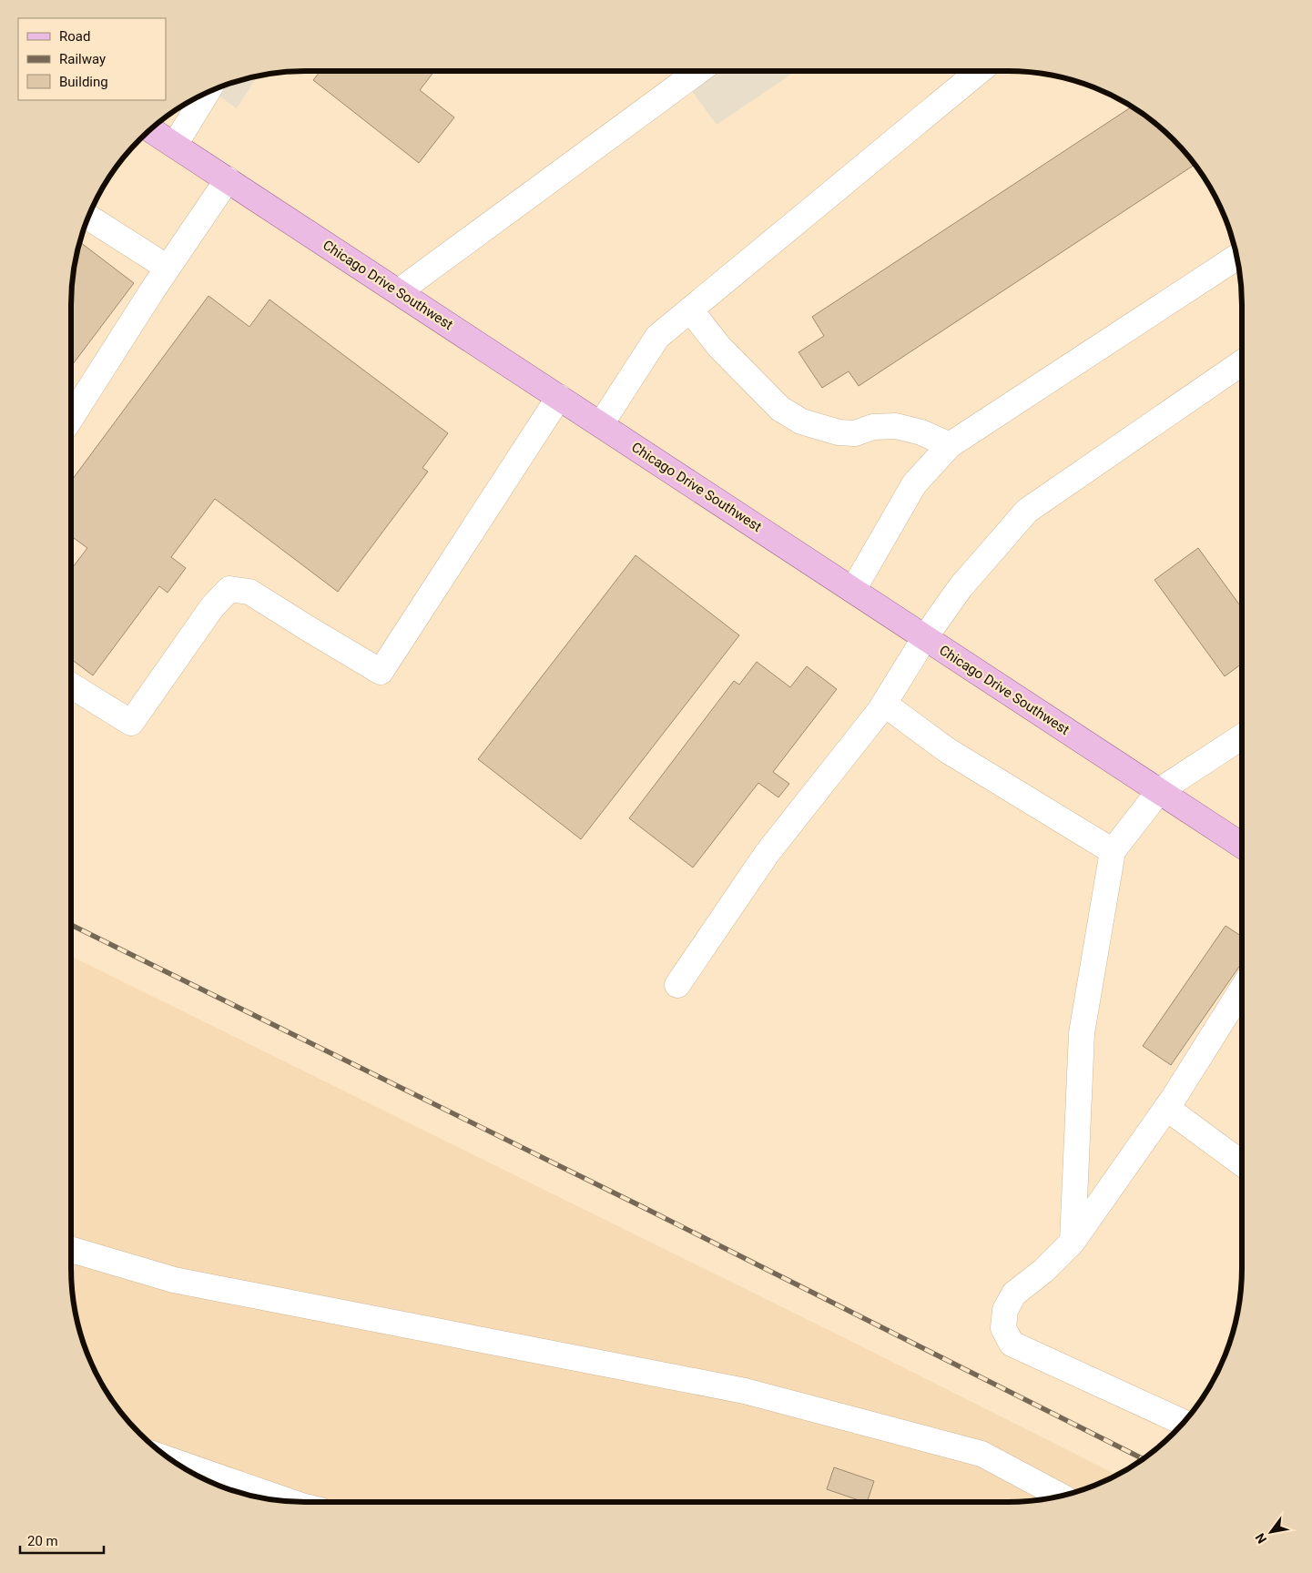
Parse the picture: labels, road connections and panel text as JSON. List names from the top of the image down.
{
  "streets": {
    "main road": ["Chicago Drive Southwest"]
  },
  "legend": ["Road", "Railway", "Building"],
  "scale_bar": "20 m",
  "north": "bottom left"
}
